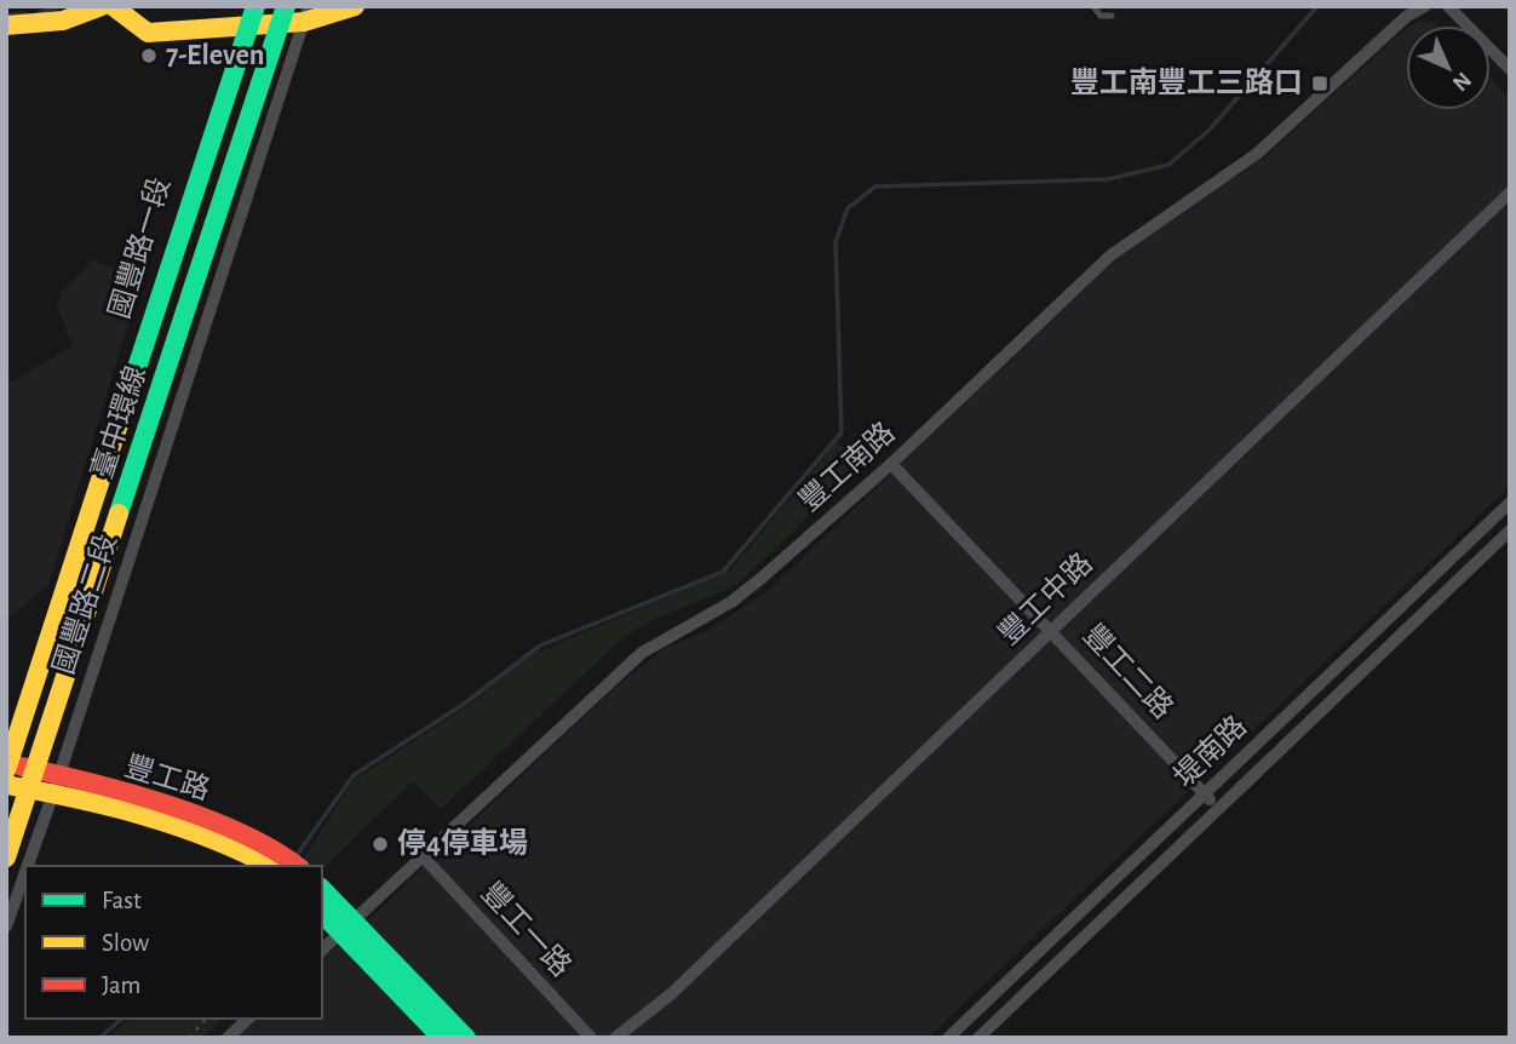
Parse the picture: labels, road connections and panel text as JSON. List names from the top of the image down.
{
  "streets": {
    "main road": ["臺中環線", "豐工路"],
    "street": [
      "國豐路一段",
      "豐工南路",
      "豐工中路",
      "國豐路二段",
      "豐工二路",
      "堤南路",
      "豐工一路"
    ]
  },
  "crossings": [
    ["豐工南路", "豐工二路"],
    ["豐工南路", "豐工一路"],
    ["豐工中路", "豐工二路"],
    ["國豐路二段", "豐工路"],
    ["豐工二路", "堤南路"]
  ],
  "places": {
    "other": ["7-Eleven", "停4停車場"],
    "transit": ["豐工南豐工三路口"]
  },
  "legend": ["Fast", "Slow", "Jam"],
  "north": "bottom right"
}
